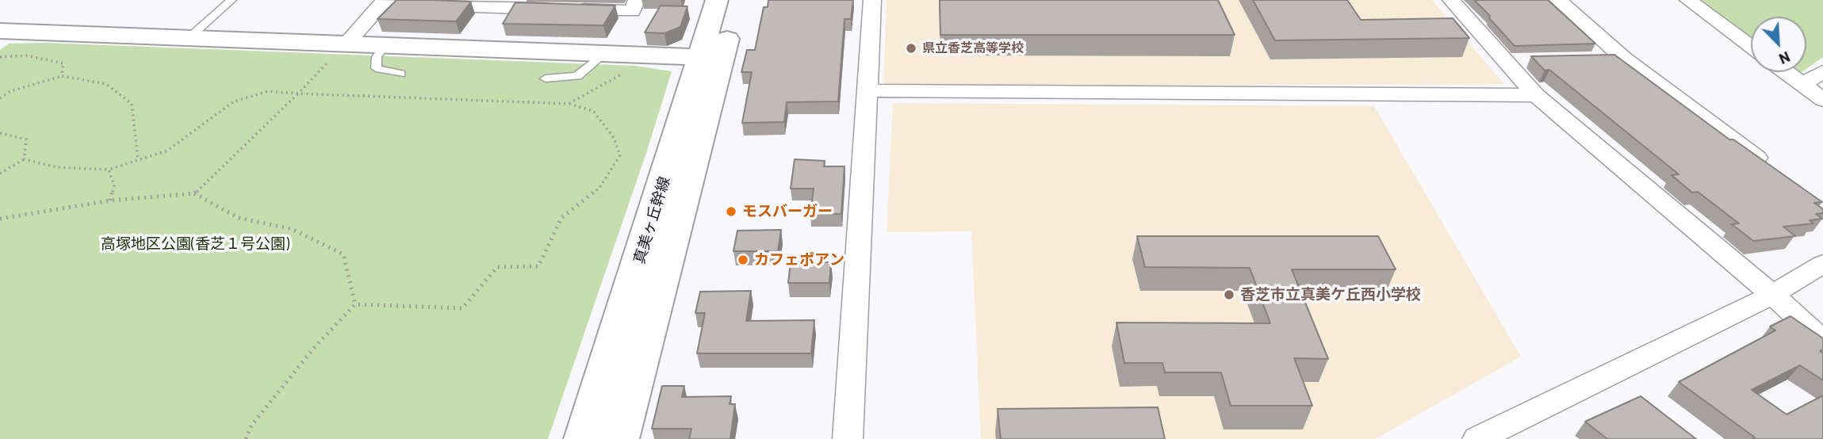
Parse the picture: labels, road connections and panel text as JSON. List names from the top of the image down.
{
  "streets": {
    "street": ["真美ヶ丘幹線"]
  },
  "parks": ["高塚地区公園(香芝１号公園)"],
  "places": [
    "県立香芝高等学校",
    "モスバーガー",
    "カフェポアン",
    "香芝市立真美ケ丘西小学校"
  ],
  "north": "bottom right"
}
